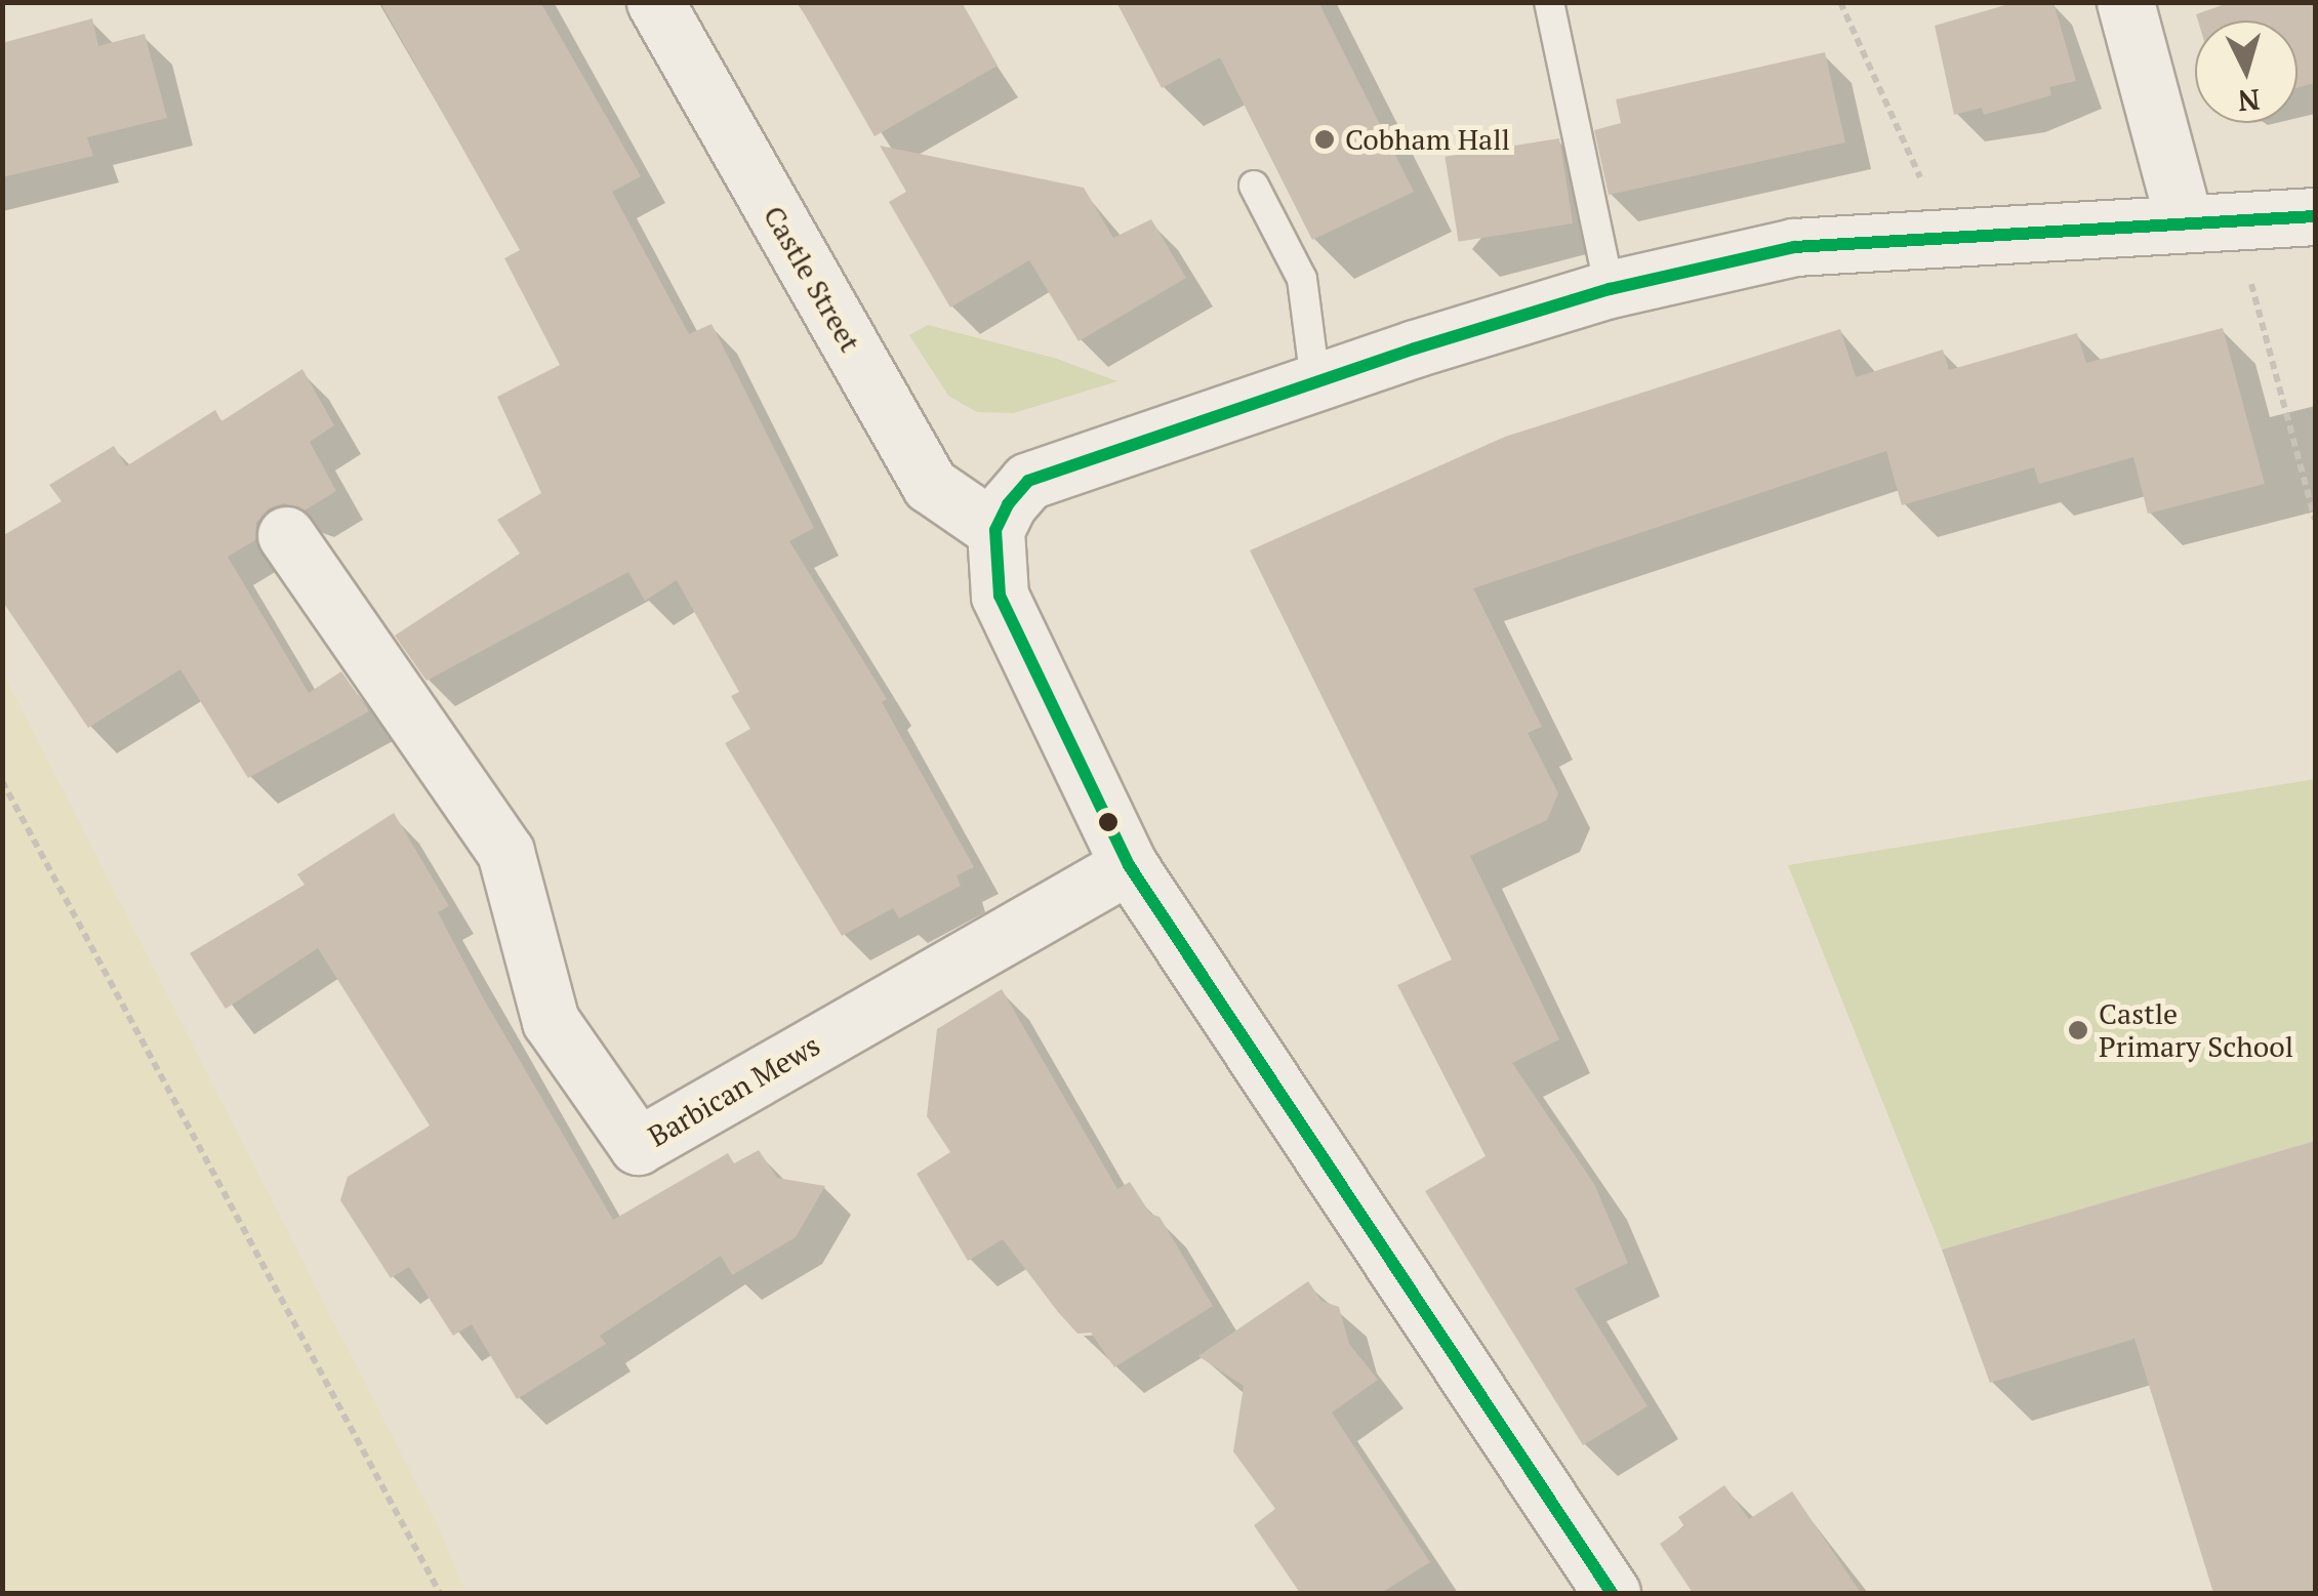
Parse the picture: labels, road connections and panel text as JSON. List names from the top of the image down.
{
  "streets": {
    "street": ["Castle Street", "Barbican Mews"]
  },
  "places": ["Cobham Hall", "Castle Primary School"],
  "north": "bottom"
}
